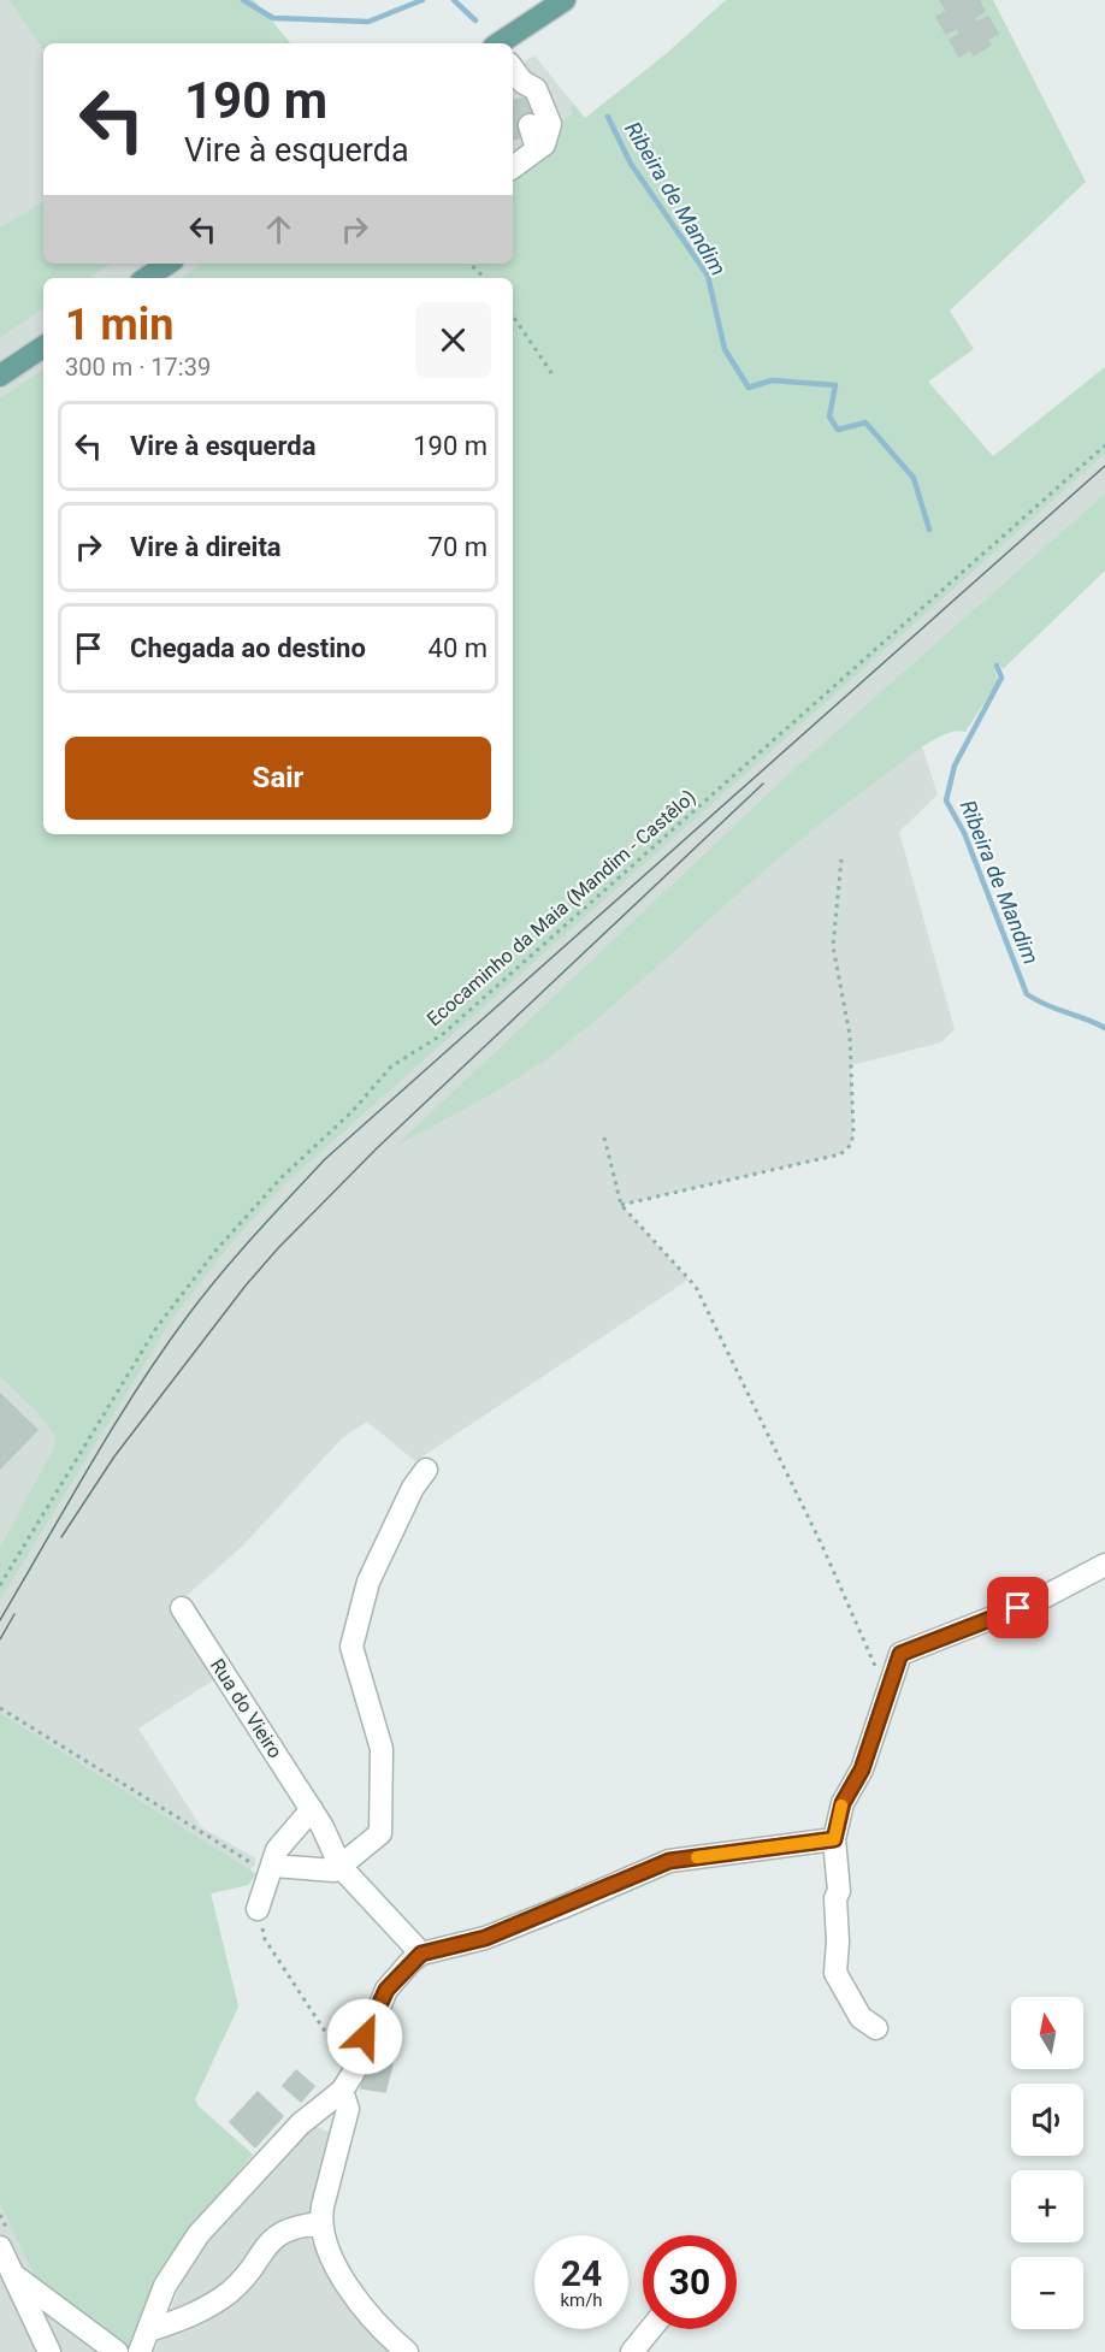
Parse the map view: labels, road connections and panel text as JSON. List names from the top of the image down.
{
  "streets": {
    "street": ["Rua do Vieiro"],
    "path": ["Ecocaminho da Maia (Mandim - Castêlo)"]
  },
  "water": ["Ribeira de Mandim"],
  "north": "top",
  "page": {
    "turn": ["190 m", "Vire à esquerda"],
    "heading": ["1 min", "300 m · 17:39"],
    "list": [
      {
        "name": "Vire à esquerda",
        "value": "190 m"
      },
      {
        "name": "Vire à direita",
        "value": "70 m"
      },
      {
        "name": "Chegada ao destino",
        "value": "40 m"
      }
    ],
    "buttons": "Sair",
    "map_buttons": ["+", "−"],
    "speed": "24 km/h",
    "limit": "30"
  }
}
